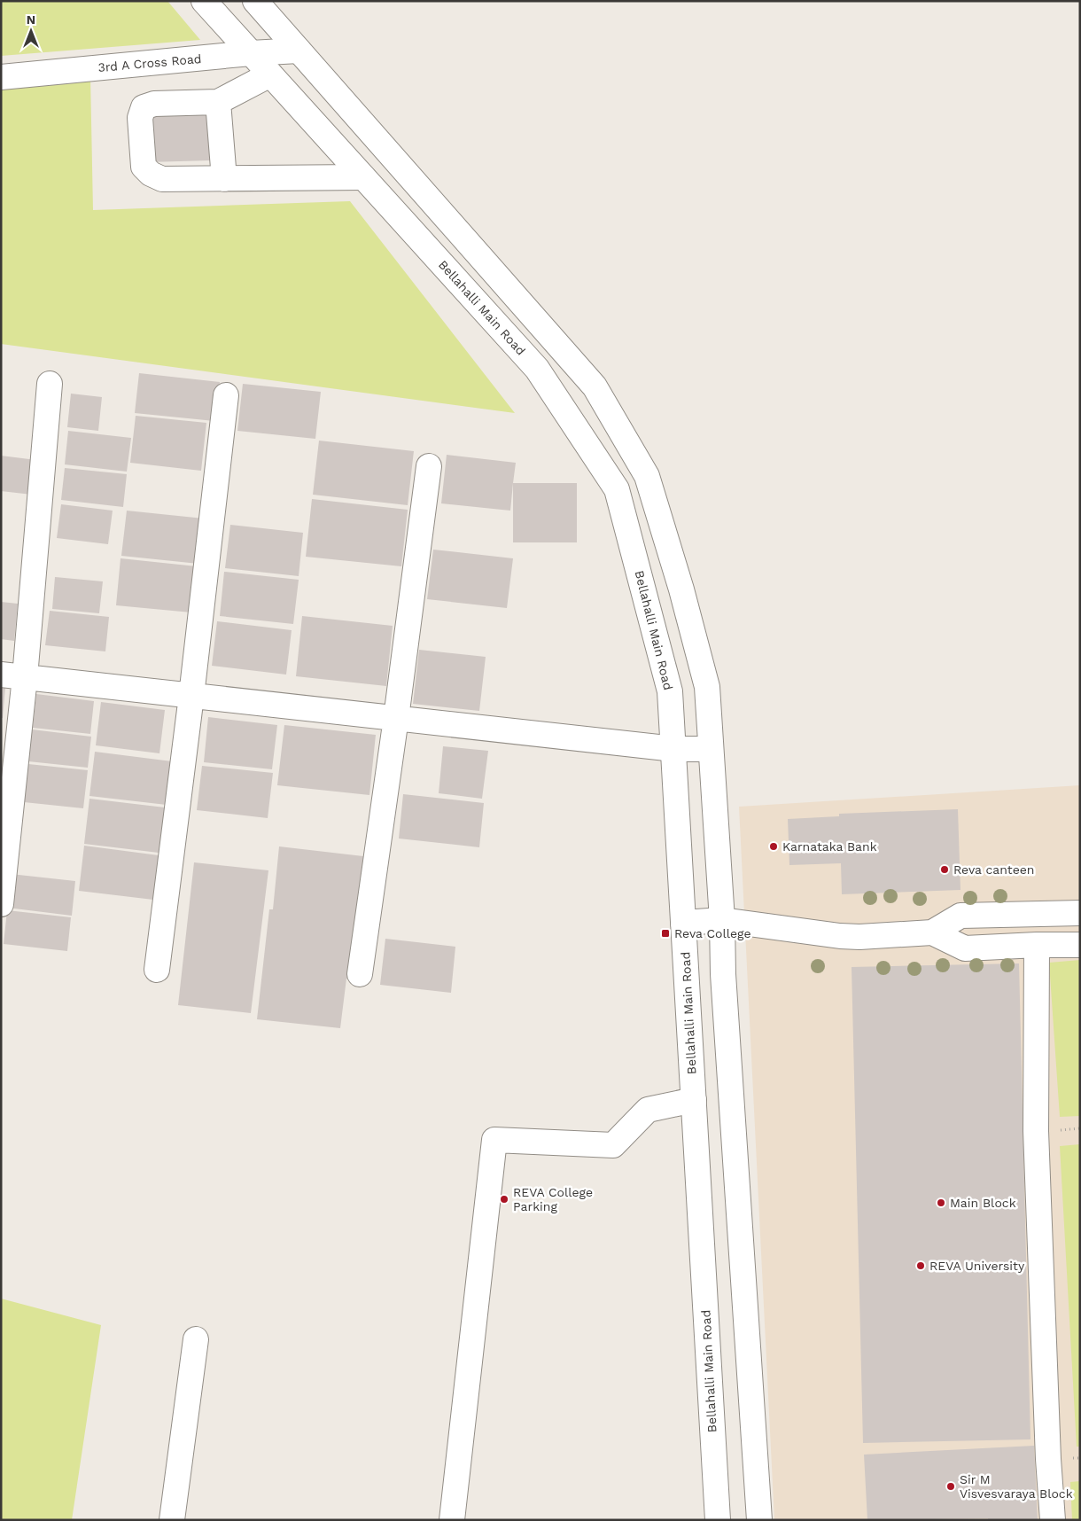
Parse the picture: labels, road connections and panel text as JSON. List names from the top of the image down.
{
  "streets": {
    "main road": ["3rd A Cross Road", "Bellahalli Main Road"]
  },
  "crossings": [
    ["3rd A Cross Road", "Bellahalli Main Road"]
  ],
  "places": {
    "other": [
      "Karnataka Bank",
      "Reva canteen",
      "REVA College Parking",
      "Main Block",
      "REVA University",
      "Sir M Visvesvaraya Block"
    ],
    "transit": ["Reva College"]
  },
  "north": "top"
}
